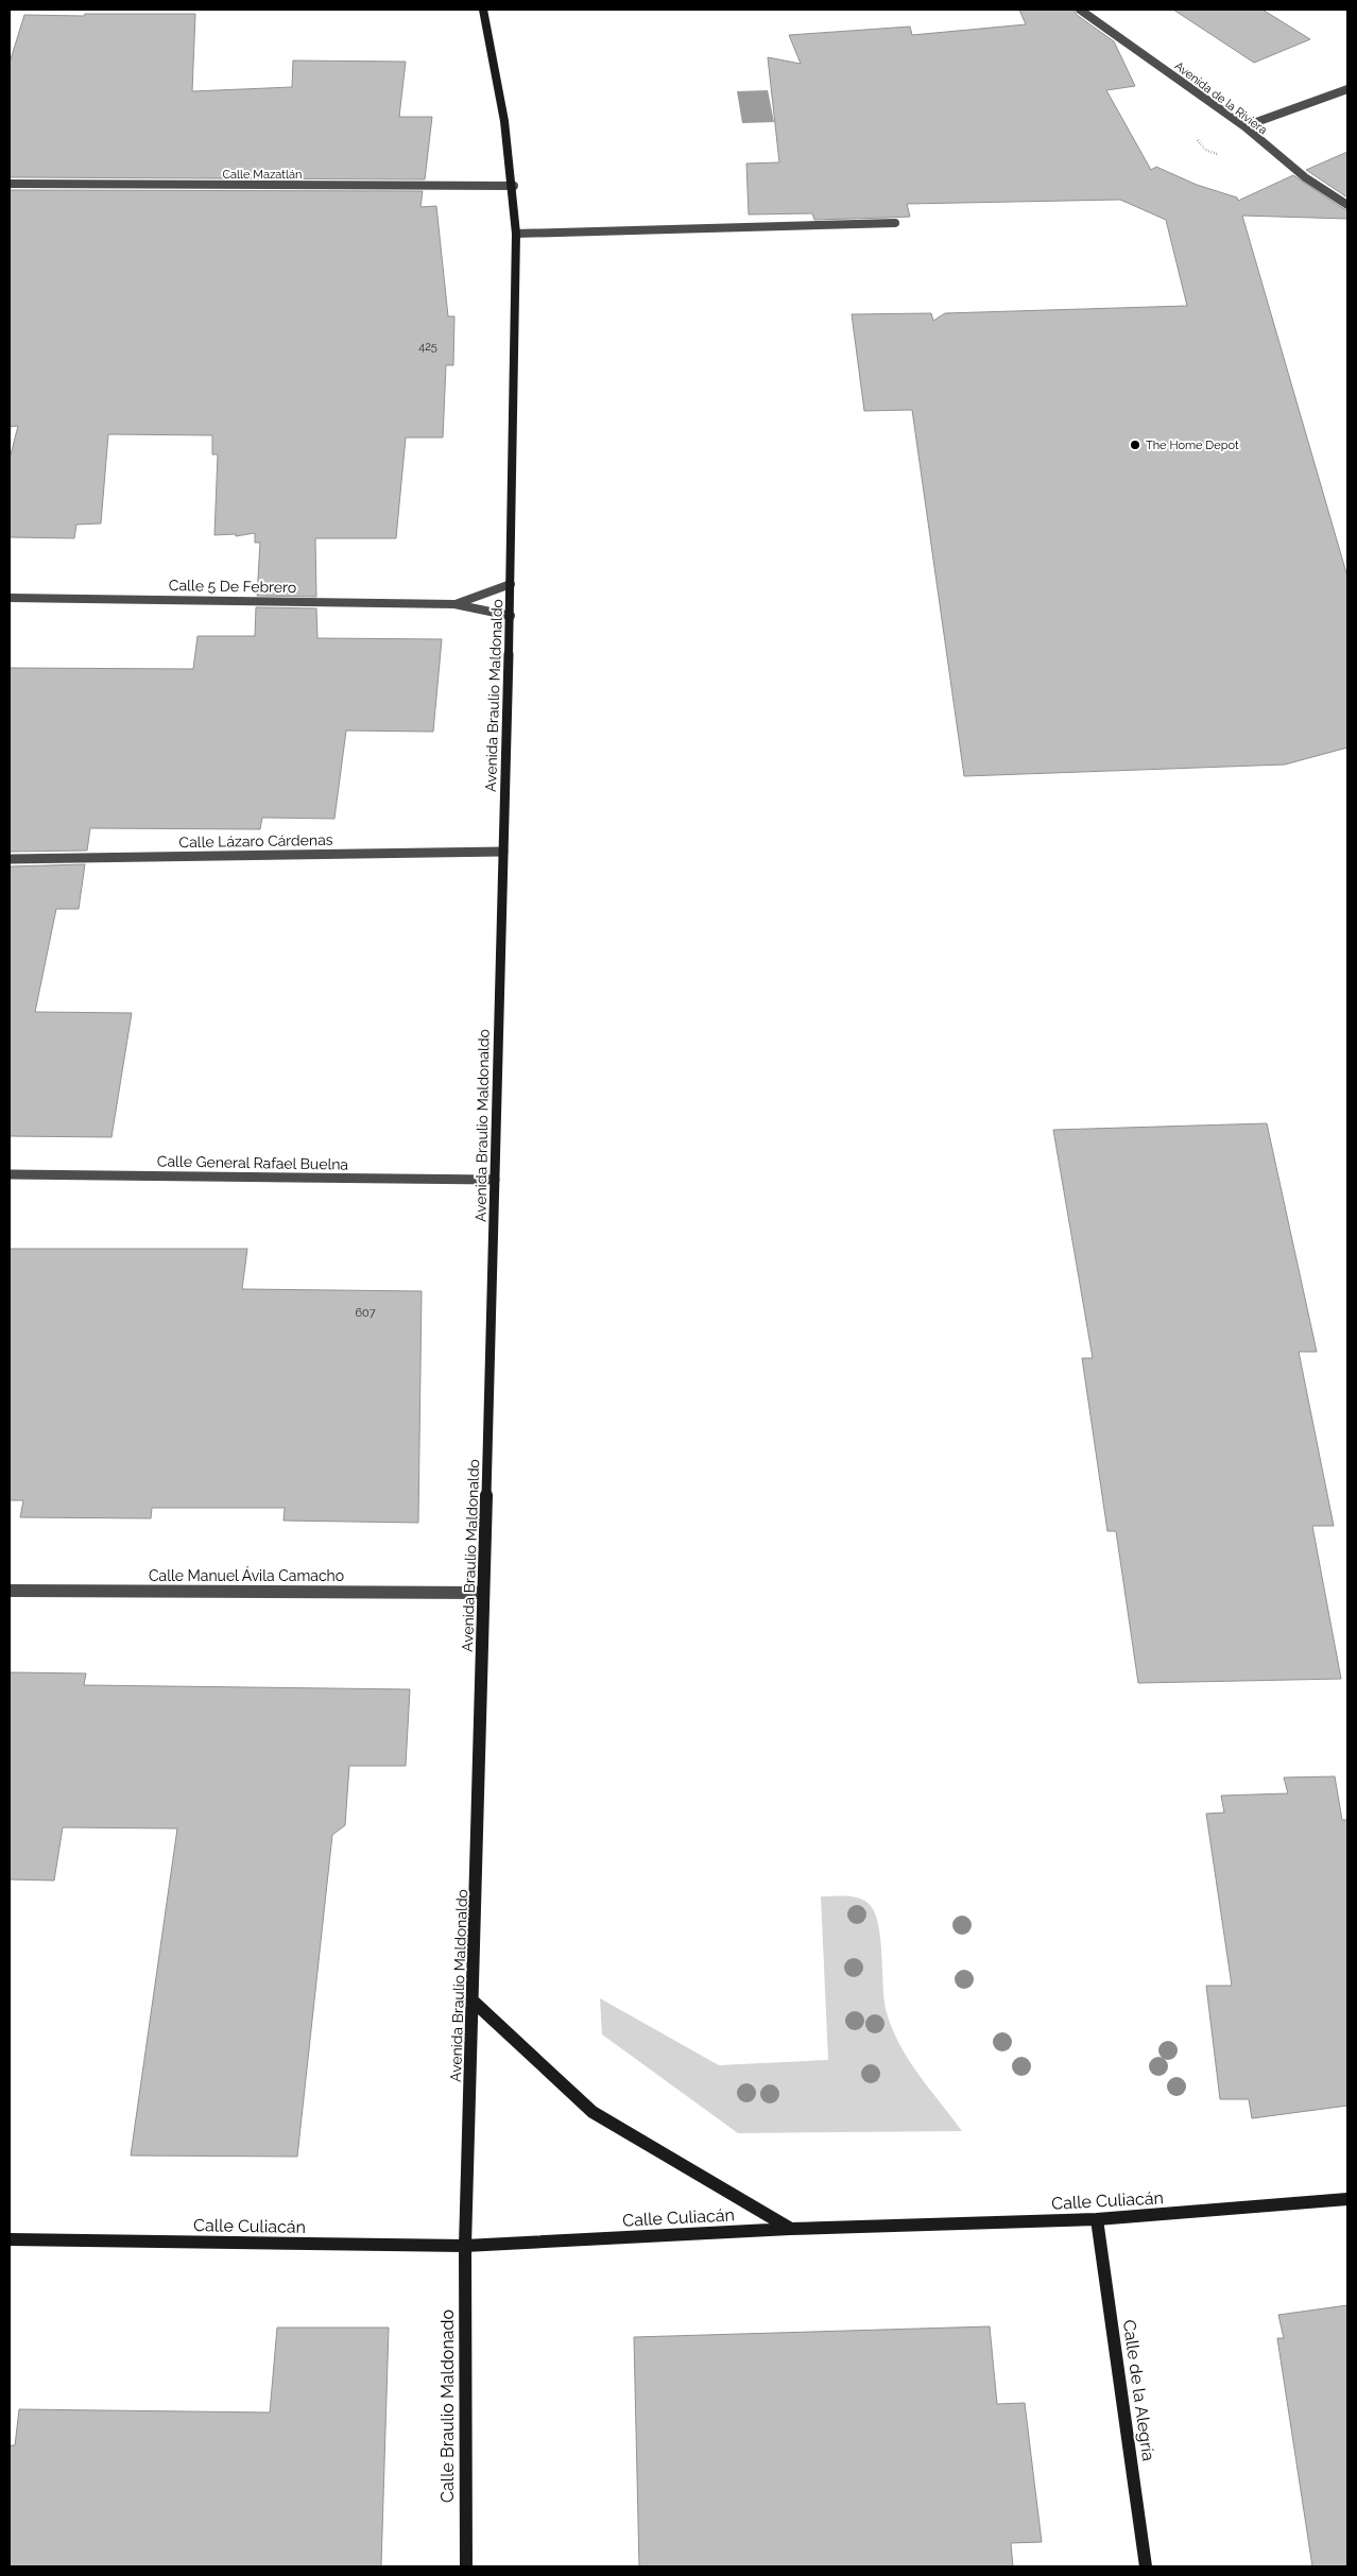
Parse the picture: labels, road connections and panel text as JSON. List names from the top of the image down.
{
  "streets": {
    "street": [
      "Avenida de la Riviera",
      "Calle Mazatlán",
      "Calle 5 De Febrero",
      "Avenida Braulio Maldonaldo",
      "Calle Lázaro Cárdenas",
      "Calle General Rafael Buelna",
      "Calle Manuel Ávila Camacho",
      "Calle Culiacán",
      "Calle de la Alegría",
      "Calle Braulio Maldonado"
    ]
  },
  "crossings": [
    ["Calle Mazatlán", "Avenida Braulio Maldonaldo"],
    ["Calle 5 De Febrero", "Avenida Braulio Maldonaldo"],
    ["Avenida Braulio Maldonaldo", "Calle Lázaro Cárdenas"],
    ["Avenida Braulio Maldonaldo", "Calle General Rafael Buelna"],
    ["Avenida Braulio Maldonaldo", "Calle Manuel Ávila Camacho"],
    ["Avenida Braulio Maldonaldo", "Calle Culiacán"],
    ["Avenida Braulio Maldonaldo", "Calle Braulio Maldonado"],
    ["Calle Culiacán", "Calle de la Alegría"],
    ["Calle Culiacán", "Calle Braulio Maldonado"]
  ],
  "places": ["The Home Depot"],
  "house_numbers": ["425", "607"]
}
